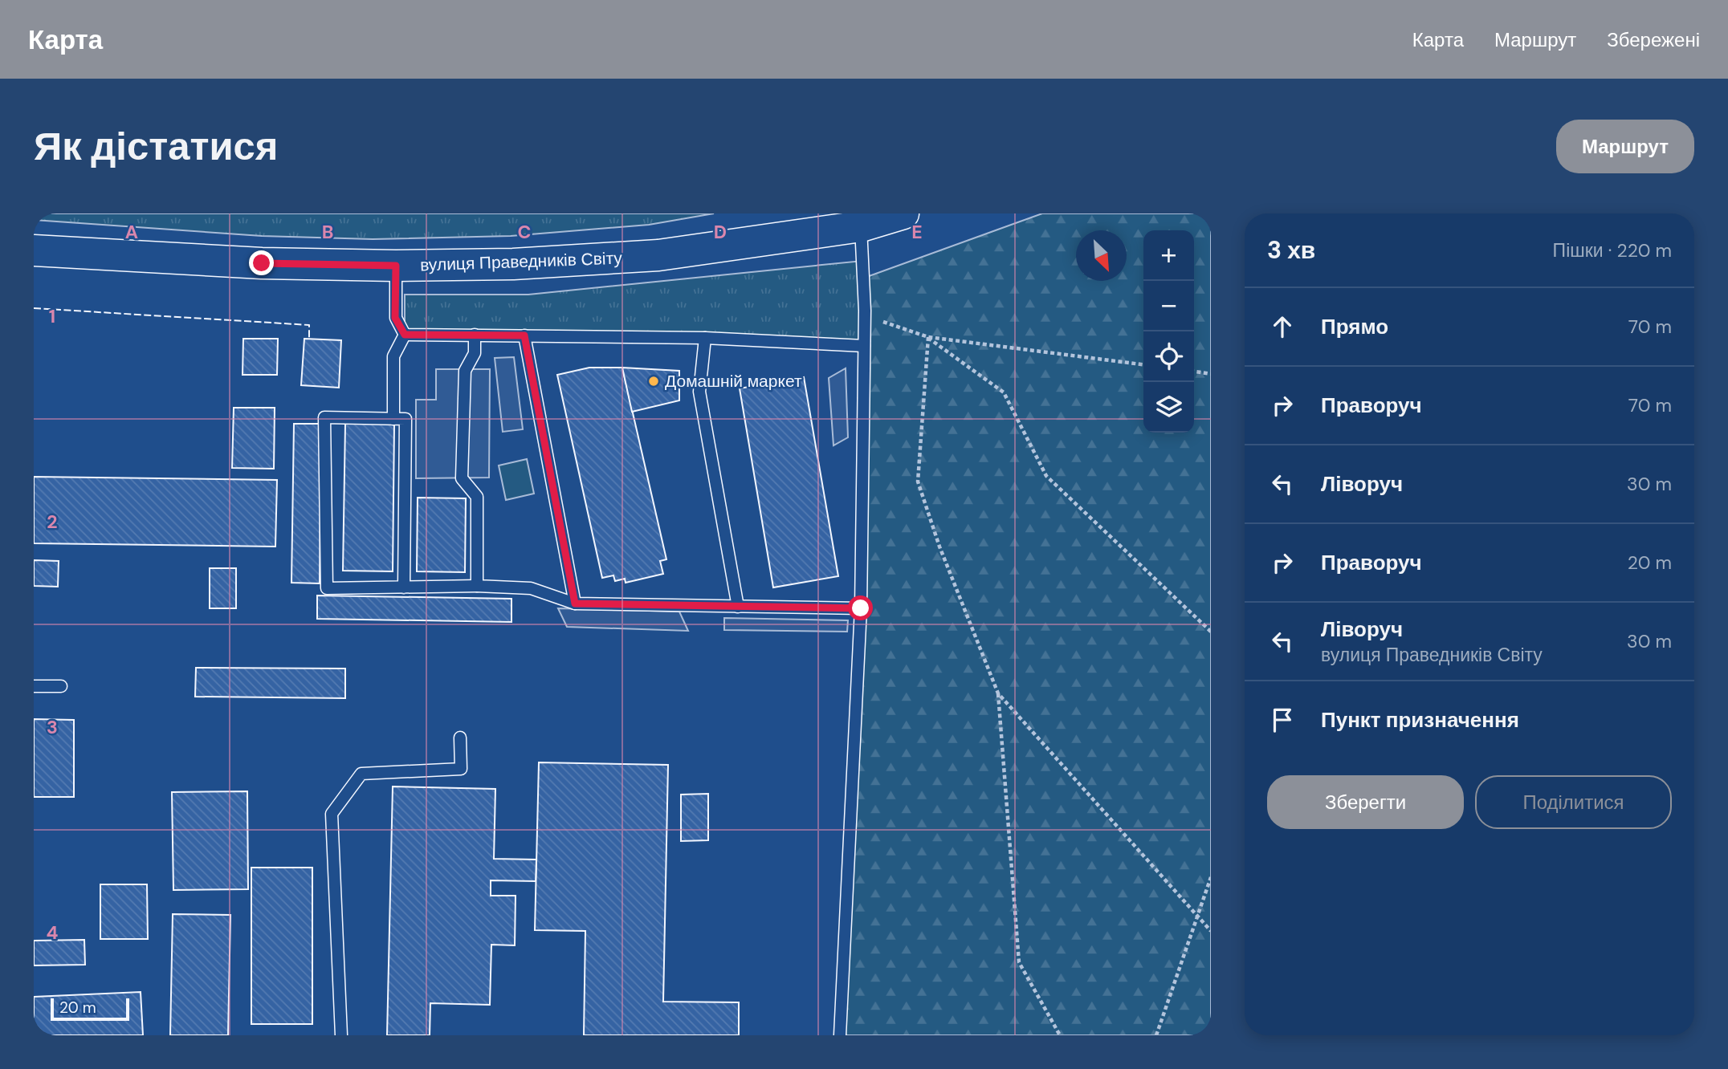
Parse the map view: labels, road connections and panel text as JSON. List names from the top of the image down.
{
  "streets": {
    "main road": ["вулиця Праведників Світу"]
  },
  "places": ["Домашній маркет"],
  "scale_bar": "20 m",
  "north": "bottom right",
  "page": {
    "header": "Карта",
    "nav": ["Карта", "Маршрут", "Збережені"],
    "buttons": [
      "Маршрут",
      ["Зберегти", "Поділитися"]
    ],
    "title": "Як дістатися",
    "heading": ["3 хв", "Пішки · 220 m"],
    "map_buttons": ["+", "−"],
    "list": [
      ["Прямо", "70 m"],
      ["Праворуч", "70 m"],
      ["Ліворуч", "30 m"],
      ["Праворуч", "20 m"],
      ["Ліворуч", "вулиця Праведників Світу", "30 m"],
      "Пункт призначення"
    ],
    "scale": "20 m"
  },
  "grid": {
    "columns": [
      "A",
      "B",
      "C",
      "D",
      "E"
    ],
    "rows": [
      "1",
      "2",
      "3",
      "4"
    ]
  }
}
